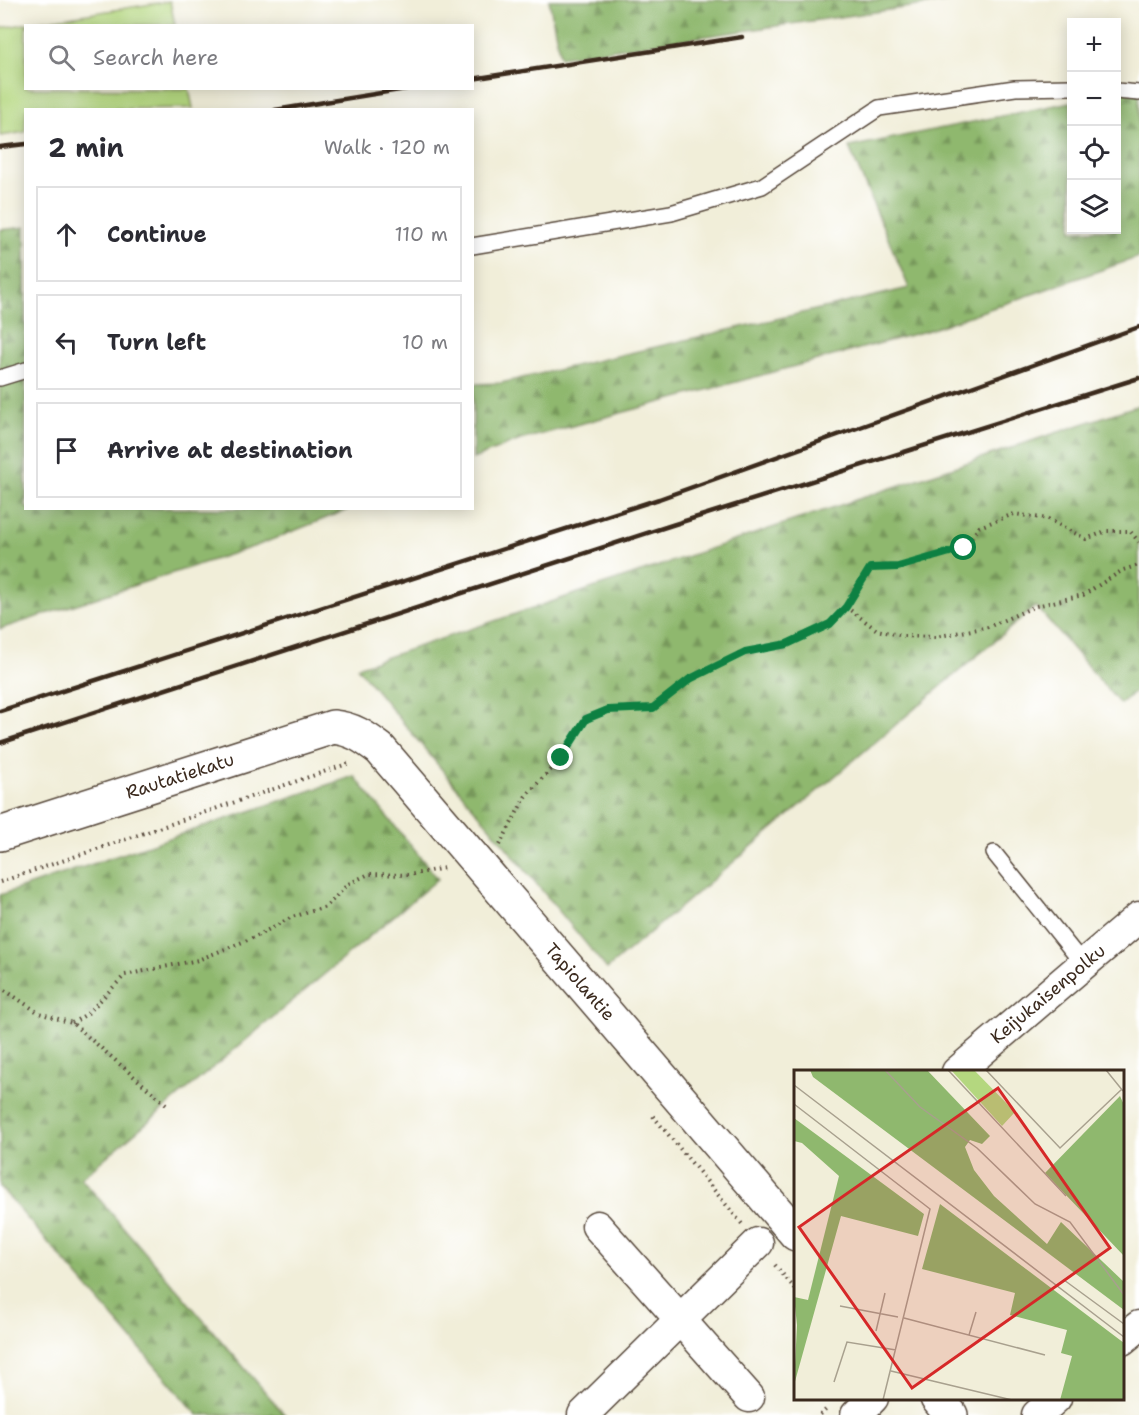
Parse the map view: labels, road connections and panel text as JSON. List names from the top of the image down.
{
  "streets": {
    "street": ["Rautatiekatu", "Tapiolantie", "Keijukaisenpolku"]
  },
  "crossings": [
    ["Rautatiekatu", "Tapiolantie"]
  ],
  "page": {
    "map_buttons": ["+", "−"],
    "search": "Search here",
    "heading": ["2 min", "Walk · 120 m"],
    "list": [
      ["Continue", "110 m"],
      ["Turn left", "10 m"],
      "Arrive at destination"
    ]
  }
}
